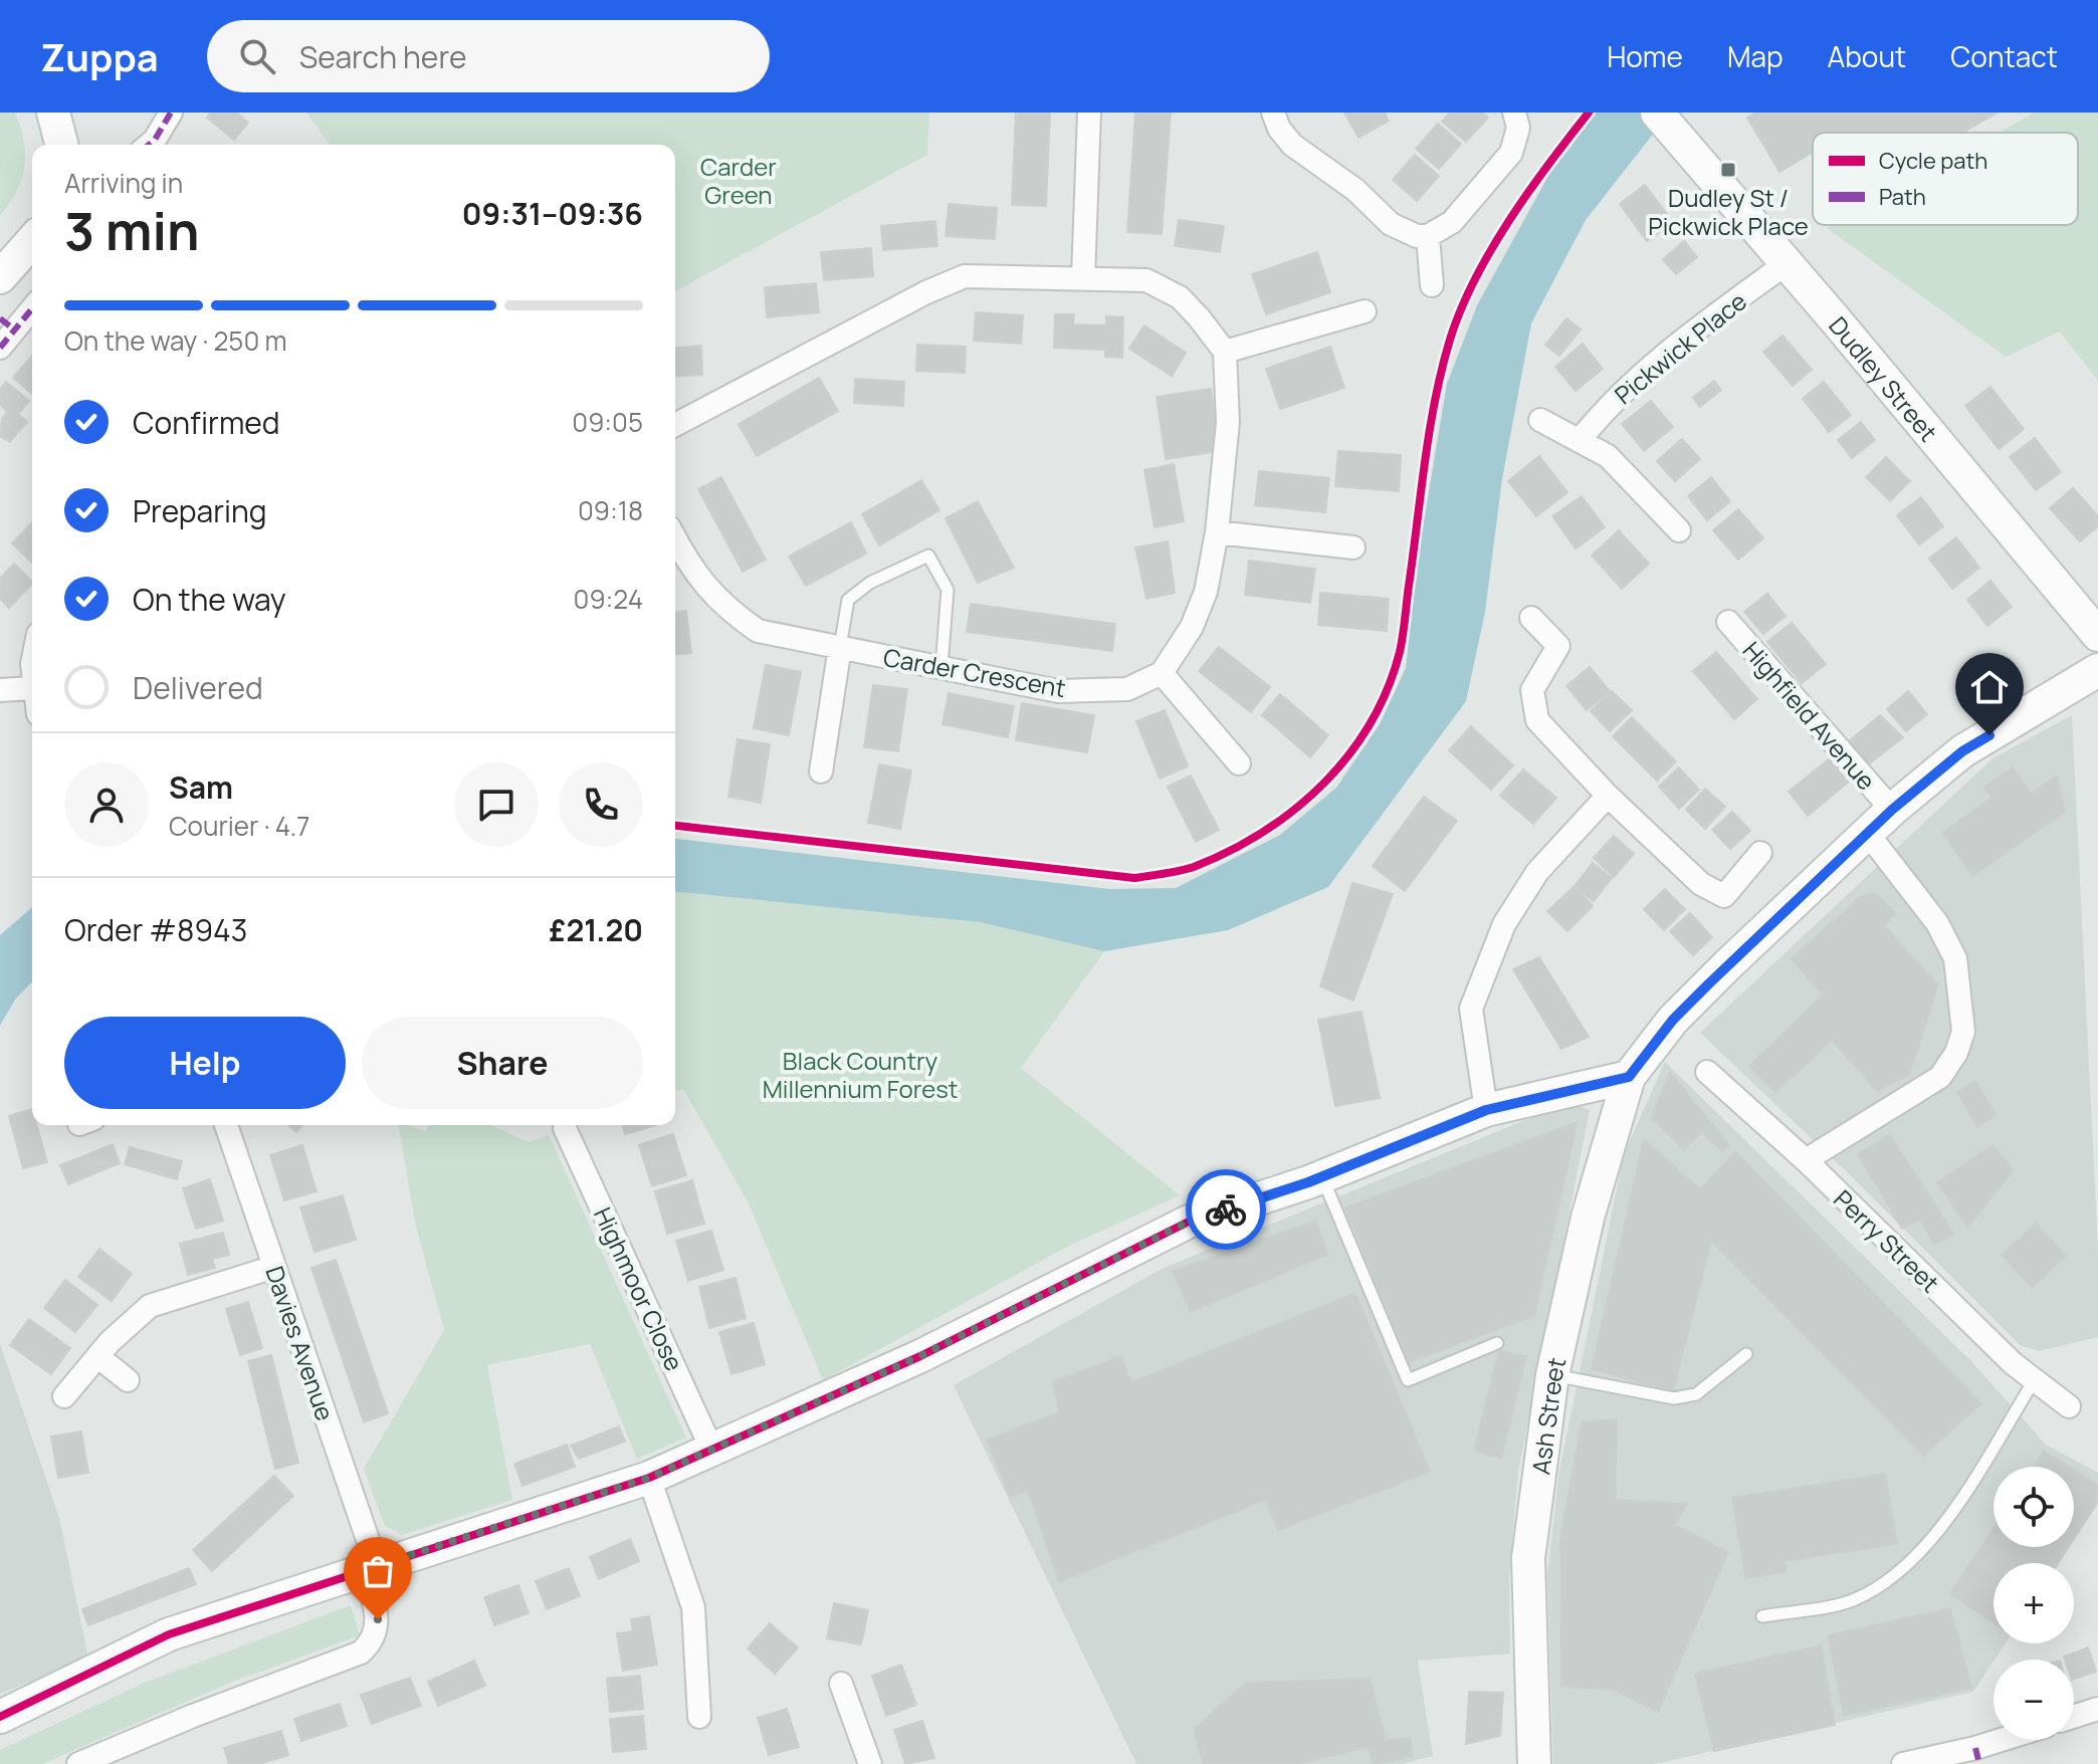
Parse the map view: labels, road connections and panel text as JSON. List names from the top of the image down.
{
  "streets": {
    "street": [
      "Pickwick Place",
      "Dudley Street",
      "Carder Crescent",
      "Highfield Avenue",
      "Perry Street",
      "Highmoor Close",
      "Davies Avenue",
      "Ash Street"
    ]
  },
  "crossings": [
    ["Pickwick Place", "Dudley Street"]
  ],
  "parks": ["Carder Green", "Black Country Millennium Forest"],
  "places": {
    "transit": ["Dudley St / Pickwick Place"]
  },
  "legend": ["Cycle path", "Path"],
  "page": {
    "header": "Zuppa",
    "search": "Search here",
    "nav": [
      "Home",
      "Map",
      "About",
      "Contact"
    ],
    "heading": ["3 min", "Arriving in", "09:31–09:36"],
    "panel": [
      "Sam",
      "Courier · 4.7",
      "Order #8943",
      "£21.20"
    ],
    "bar": "On the way · 250 m",
    "list": [
      ["Confirmed", "09:05"],
      ["Preparing", "09:18"],
      ["On the way", "09:24"],
      "Delivered"
    ],
    "buttons": ["Help", "Share"],
    "map_buttons": ["+", "−"]
  }
}
